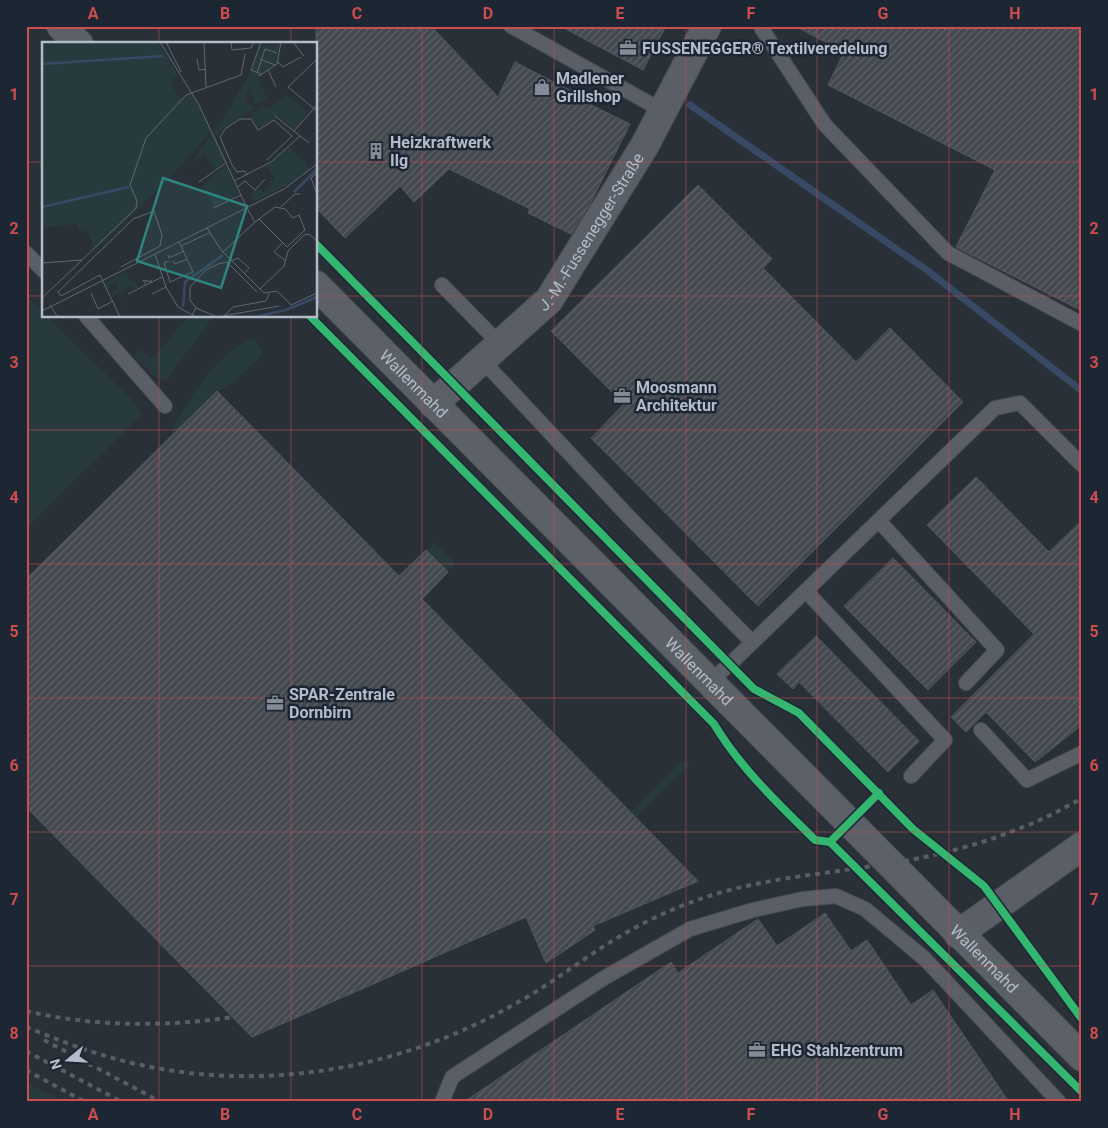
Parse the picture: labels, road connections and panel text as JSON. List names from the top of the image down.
{
  "streets": {
    "main road": ["Wallenmahd"],
    "street": ["J.-M.-Fussenegger-Straße"]
  },
  "crossings": [
    ["J.-M.-Fussenegger-Straße", "Wallenmahd"]
  ],
  "places": {
    "office": [
      "FUSSENEGGER® Textilveredelung",
      "Moosmann Architektur",
      "SPAR-Zentrale Dornbirn",
      "EHG Stahlzentrum"
    ],
    "shop": ["Madlener Grillshop"],
    "building": ["Heizkraftwerk Ilg"]
  },
  "north": "left",
  "grid": {
    "columns": [
      "A",
      "B",
      "C",
      "D",
      "E",
      "F",
      "G",
      "H"
    ],
    "rows": [
      "1",
      "2",
      "3",
      "4",
      "5",
      "6",
      "7",
      "8"
    ]
  }
}
